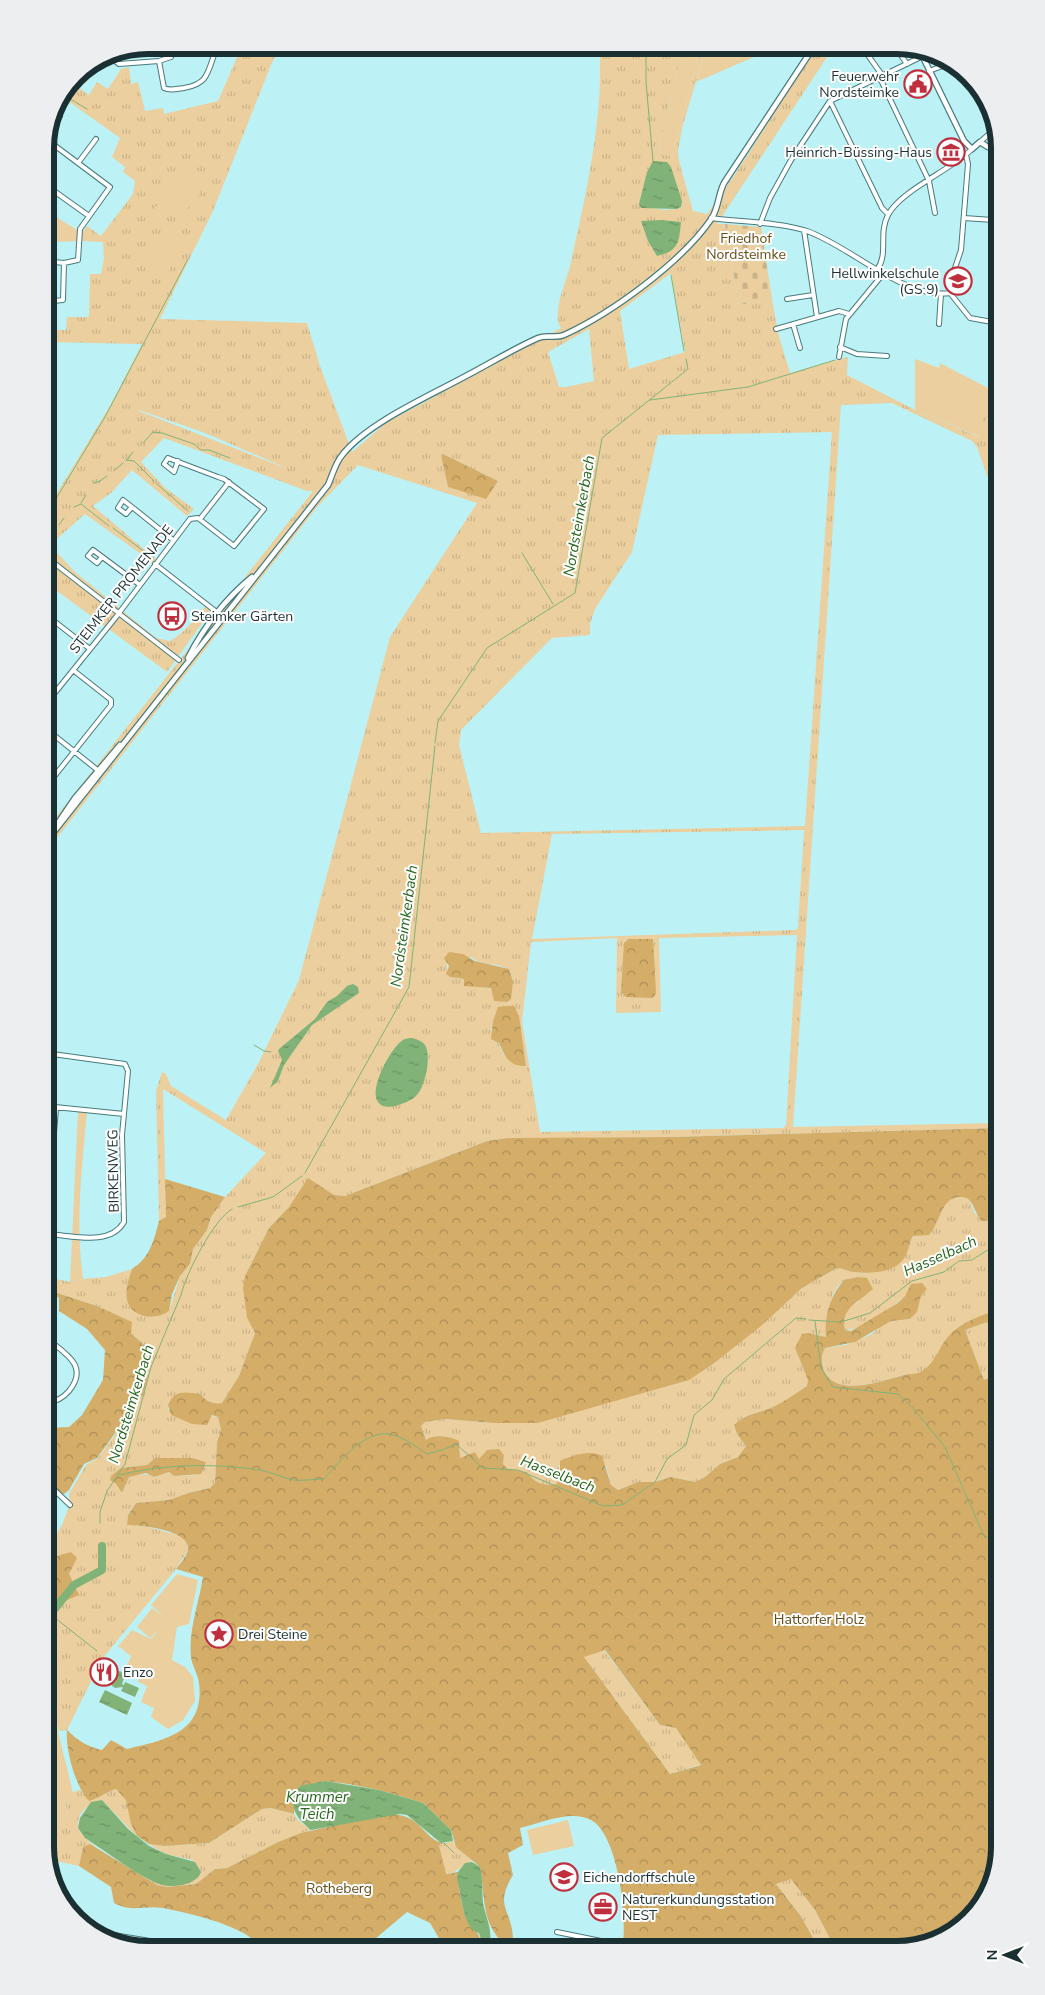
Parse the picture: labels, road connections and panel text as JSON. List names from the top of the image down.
{
  "streets": {
    "street": ["STEIMKER PROMENADE", "BIRKENWEG"]
  },
  "water": ["Nordsteimkerbach", "Hasselbach", "Krummer Teich"],
  "parks": ["Friedhof Nordsteimke", "Hattorfer Holz", "Rotheberg"],
  "places": {
    "public building": ["Feuerwehr Nordsteimke"],
    "museum": ["Heinrich-Büssing-Haus"],
    "school or university": ["Hellwinkelschule (GS 9)", "Eichendorffschule"],
    "bus stop": ["Steimker Gärten"],
    "place": ["Drei Steine"],
    "restaurant": ["Enzo"],
    "office": ["Naturerkundungsstation NEST"]
  },
  "north": "left"
}
